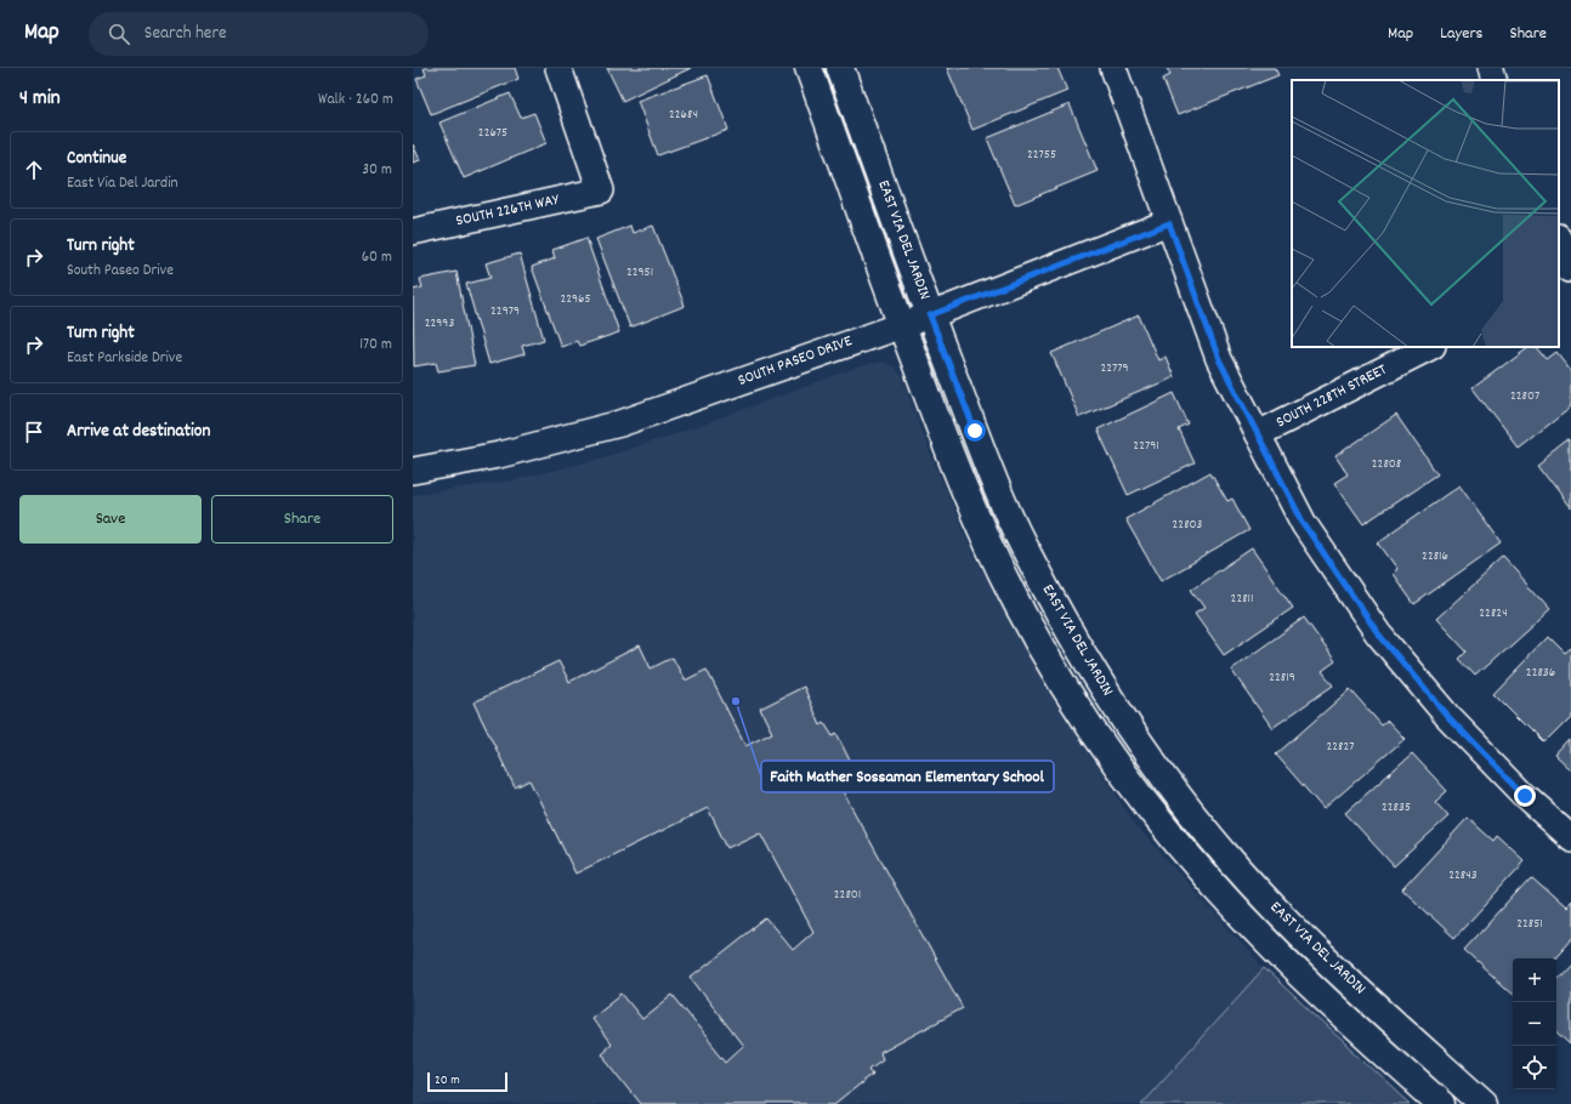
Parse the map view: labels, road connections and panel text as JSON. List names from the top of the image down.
{
  "streets": {
    "street": [
      "SOUTH 226TH WAY",
      "EAST VIA DEL JARDIN",
      "SOUTH PASEO DRIVE",
      "SOUTH 228TH STREET"
    ]
  },
  "crossings": [
    ["EAST VIA DEL JARDIN", "SOUTH PASEO DRIVE"]
  ],
  "places": ["Faith Mather Sossaman Elementary School"],
  "house_numbers": [
    "22684",
    "22675",
    "22755",
    "22951",
    "22965",
    "22979",
    "22993",
    "22779",
    "22807",
    "22791",
    "22808",
    "22803",
    "22816",
    "22811",
    "22824",
    "22836",
    "22819",
    "22827",
    "22835",
    "22843",
    "22801",
    "22851"
  ],
  "scale_bar": "20 m",
  "page": {
    "header": "Map",
    "search": "Search here",
    "nav": ["Map", "Layers", "Share"],
    "heading": ["4 min", "Walk · 260 m"],
    "list": [
      ["Continue", "East Via Del Jardin", "30 m"],
      ["Turn right", "South Paseo Drive", "60 m"],
      ["Turn right", "East Parkside Drive", "170 m"],
      "Arrive at destination"
    ],
    "buttons": ["Save", "Share"],
    "map_buttons": ["+", "−"],
    "scale": "20 m"
  }
}
